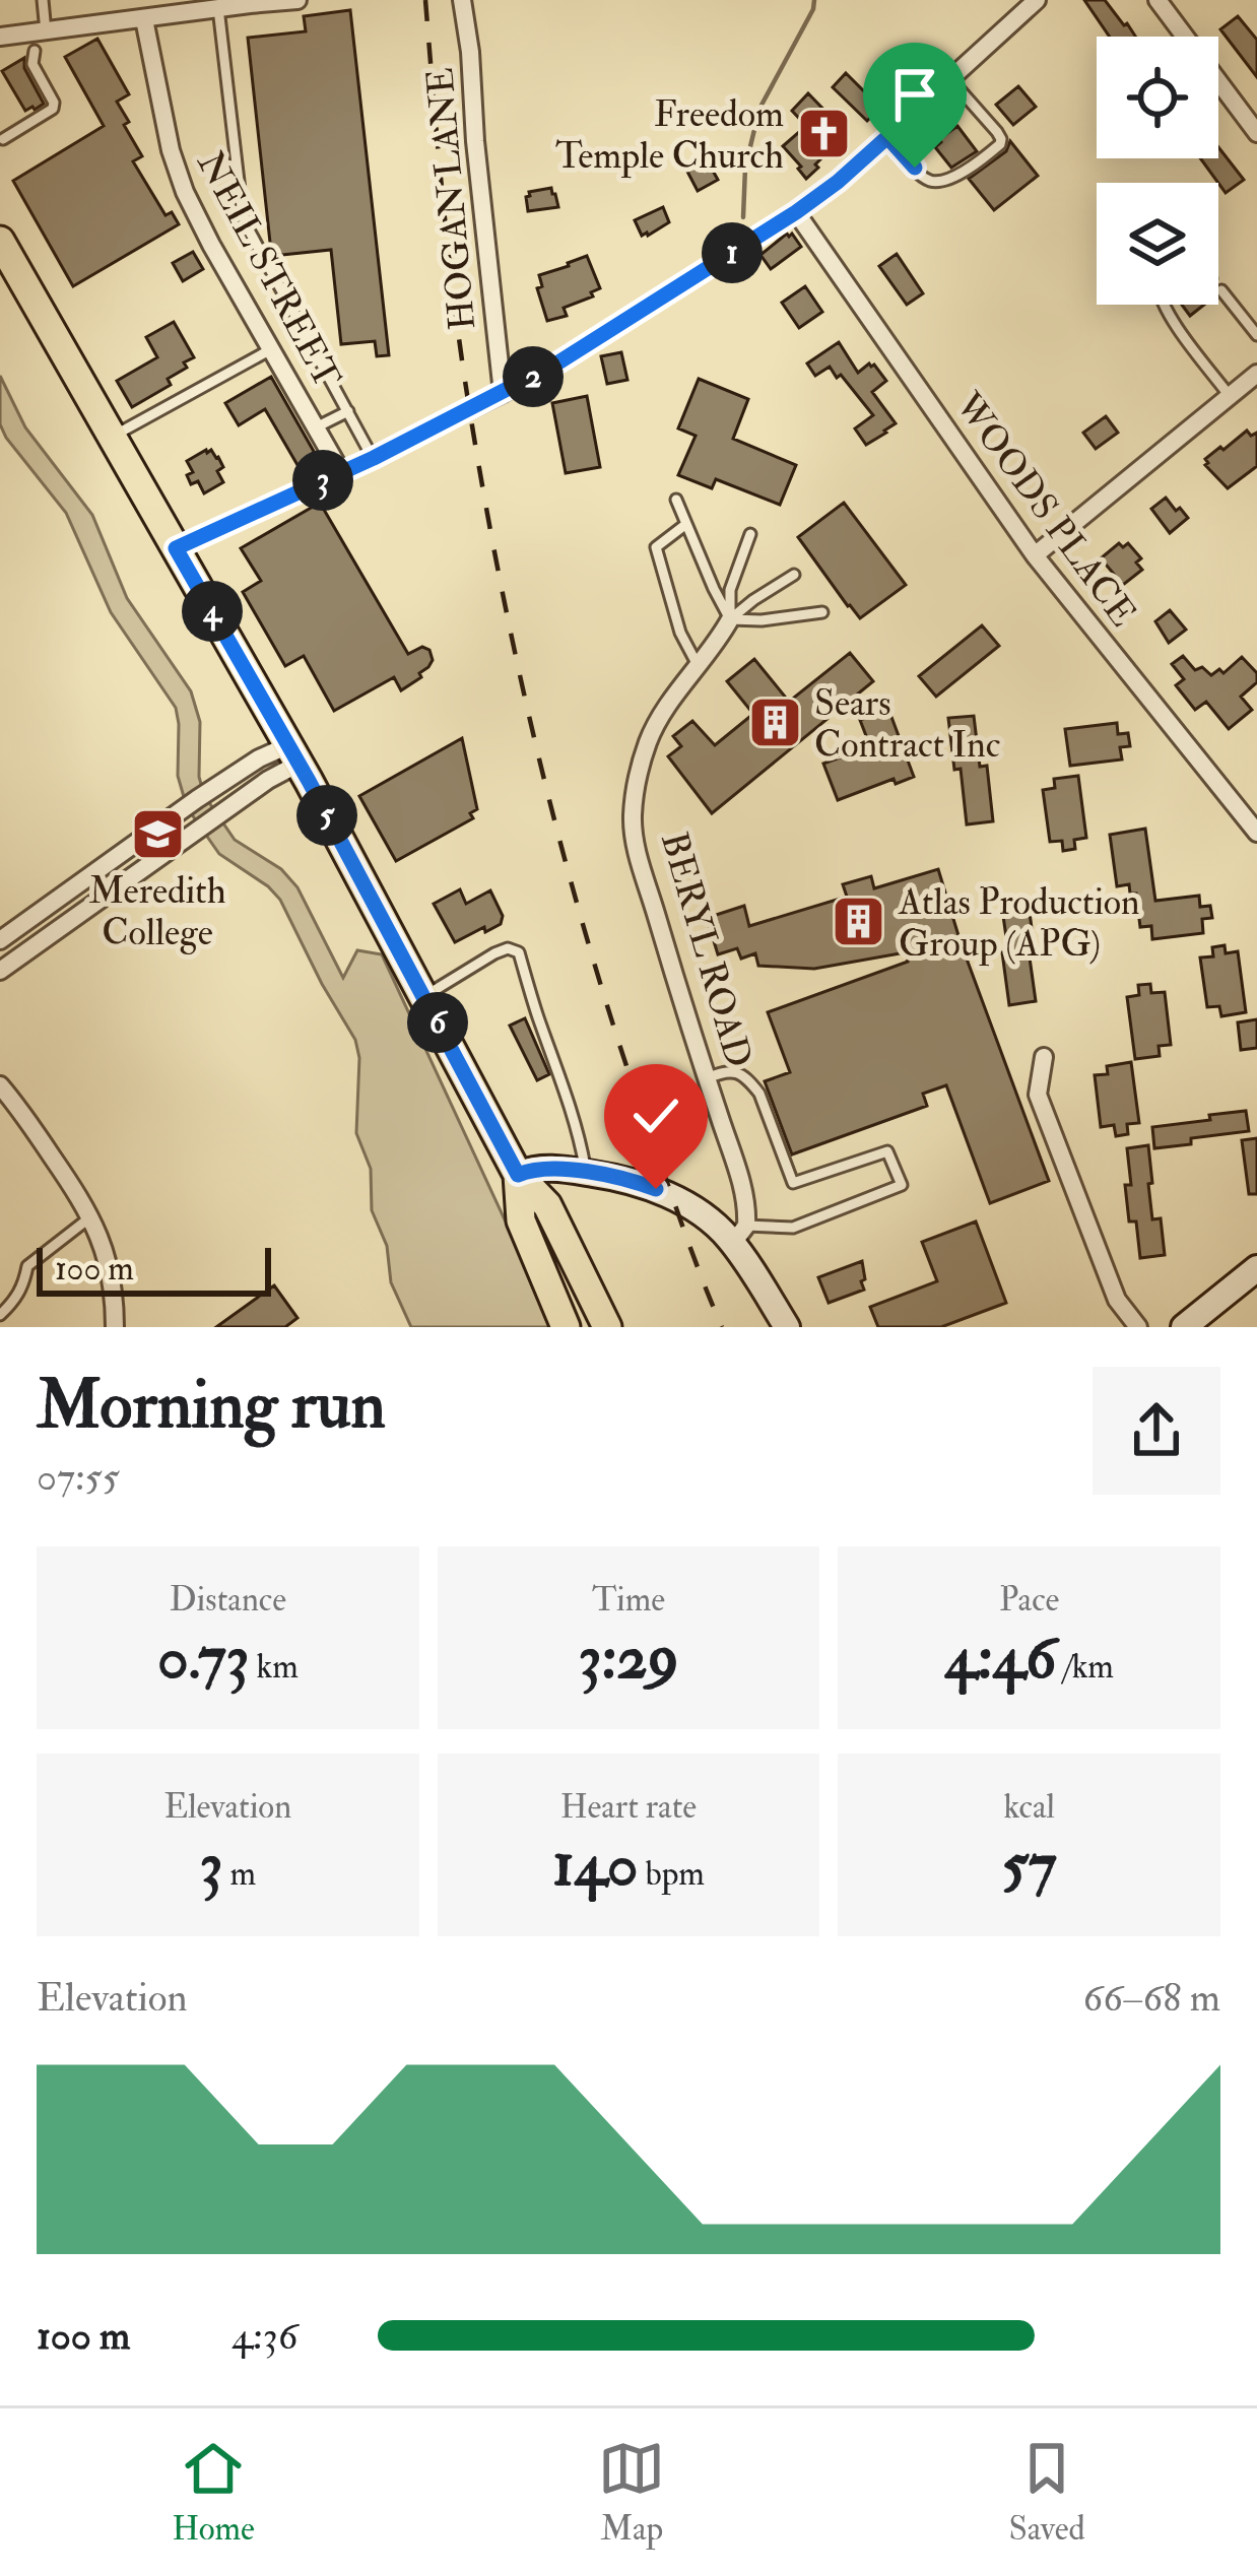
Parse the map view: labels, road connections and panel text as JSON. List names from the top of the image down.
{
  "streets": {
    "street": [
      "HOGAN LANE",
      "NEIL STREET",
      "WOODS PLACE",
      "BERYL ROAD"
    ]
  },
  "places": {
    "church": ["Freedom Temple Church"],
    "building": ["Sears Contract Inc", "Atlas Production Group (APG)"],
    "school or university": ["Meredith College"]
  },
  "scale_bar": "100 m",
  "page": {
    "pins": [
      "1",
      "2",
      "3",
      "4",
      "5",
      "6"
    ],
    "scale": "100 m",
    "heading": ["Morning run", "07:55"],
    "stats": [
      ["Distance", "0.73 km"],
      ["Time", "3:29"],
      ["Pace", "4:46 /km"],
      ["Elevation", "3 m"],
      ["Heart rate", "140 bpm"],
      ["kcal", "57"]
    ],
    "chart": ["Elevation", "66–68 m"],
    "list": [
      {
        "name": "100 m",
        "note": "4:36"
      }
    ],
    "tabs": ["Home", "Map", "Saved"]
  }
}
